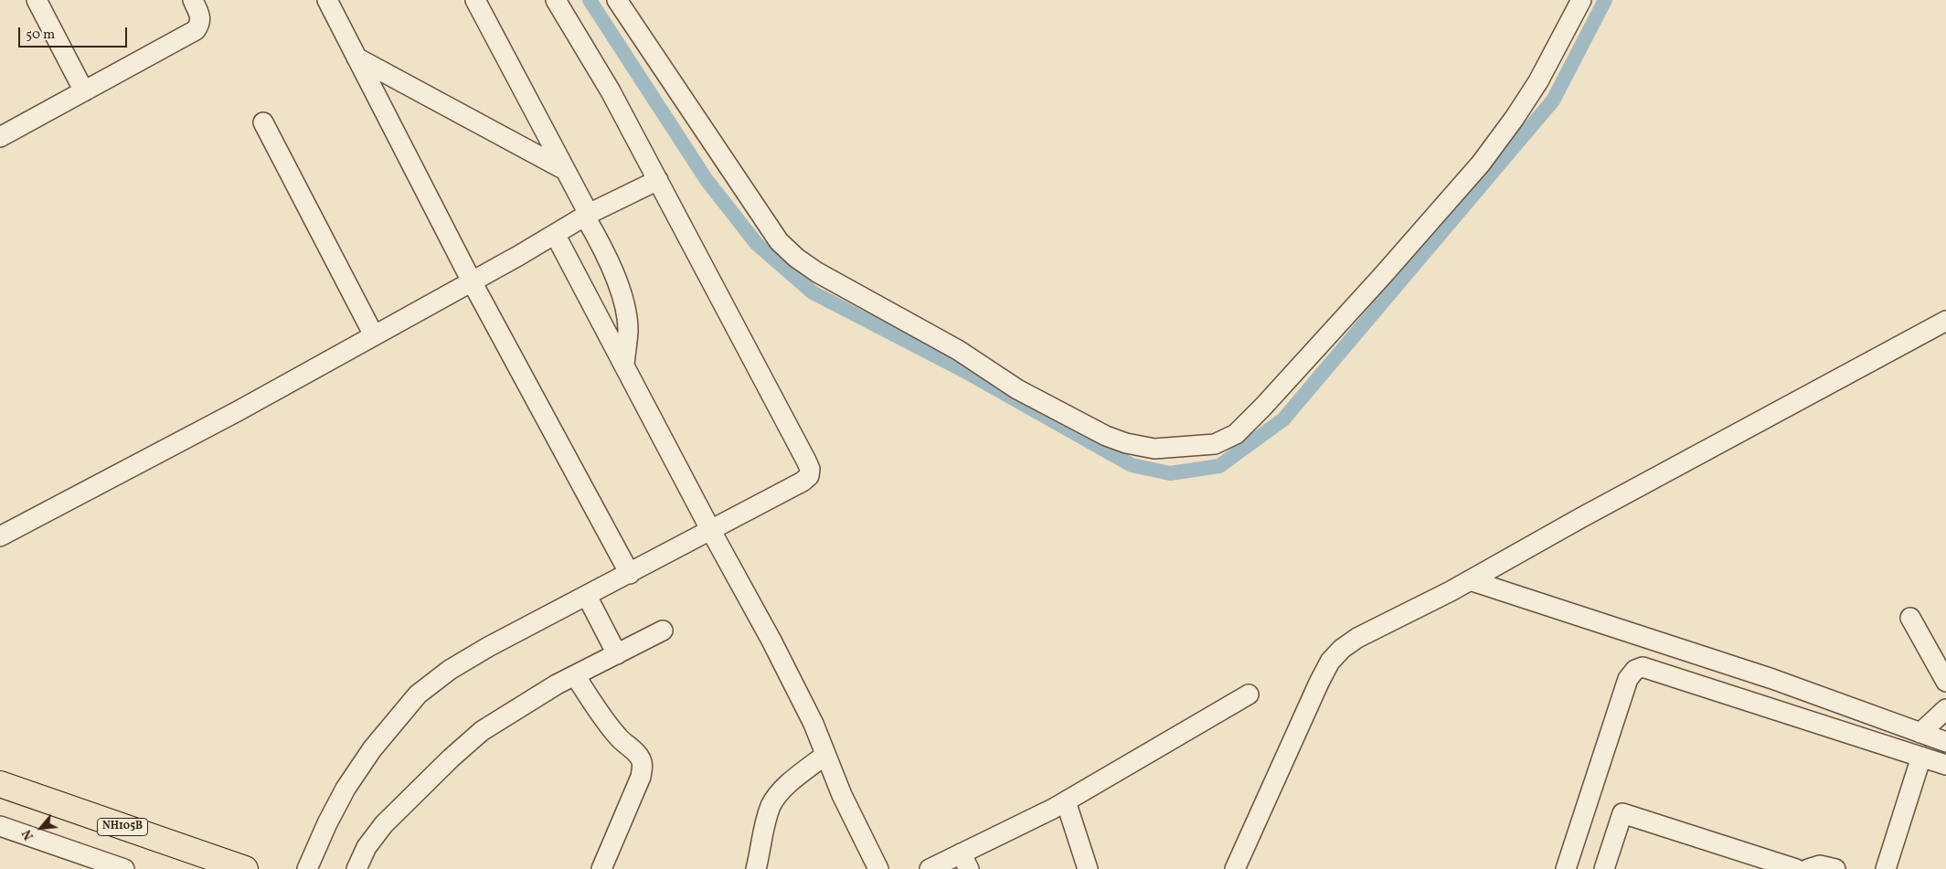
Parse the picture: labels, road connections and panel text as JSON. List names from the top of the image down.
{
  "streets": {
    "highway": ["NH105B"]
  },
  "scale_bar": "50 m",
  "north": "bottom left"
}
